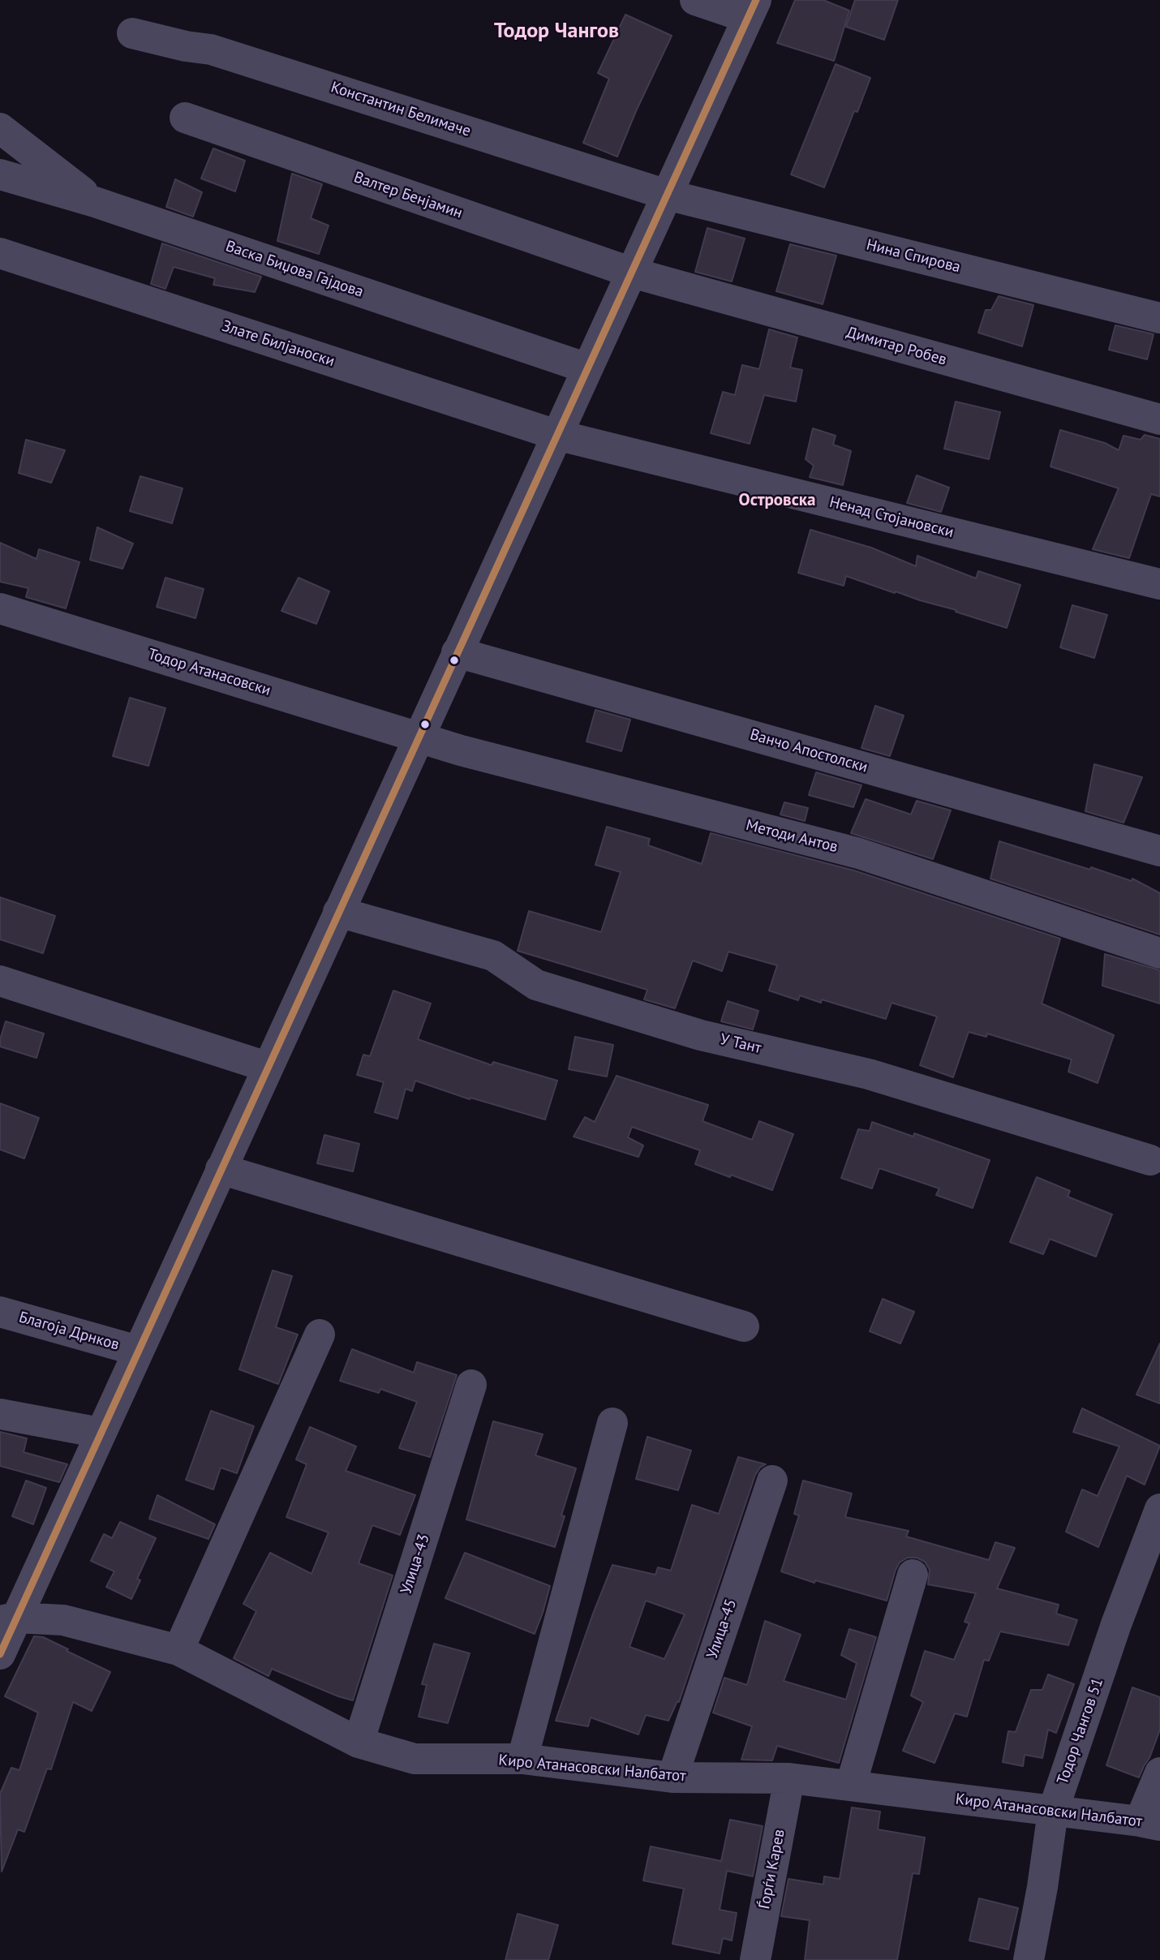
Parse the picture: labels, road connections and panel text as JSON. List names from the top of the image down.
{
  "streets": {
    "street": [
      "Константин Белимаче",
      "Валтер Бенјамин",
      "Нина Спирова",
      "Васка Биџова Гајдова",
      "Злате Билјаноски",
      "Димитар Робев",
      "Ненад Стојановски",
      "Тодор Атанасовски",
      "Ванчо Апостолски",
      "Методи Антов",
      "У Тант",
      "Благоја Дрнков",
      "Улица-43",
      "Улица-45",
      "Тодор Чангов 51",
      "Киро Атанасовски Налбатот",
      "Ѓорѓи Карев"
    ]
  },
  "crossings": [
    ["Константин Белимаче", "Нина Спирова"],
    ["Валтер Бенјамин", "Димитар Робев"],
    ["Злате Билјаноски", "Ненад Стојановски"],
    ["Тодор Атанасовски", "Методи Антов"],
    ["Улица-43", "Киро Атанасовски Налбатот"],
    ["Улица-45", "Киро Атанасовски Налбатот"],
    ["Тодор Чангов 51", "Киро Атанасовски Налбатот"],
    ["Киро Атанасовски Налбатот", "Ѓорѓи Карев"]
  ],
  "districts": ["Тодор Чангов", "Островска"]
}
